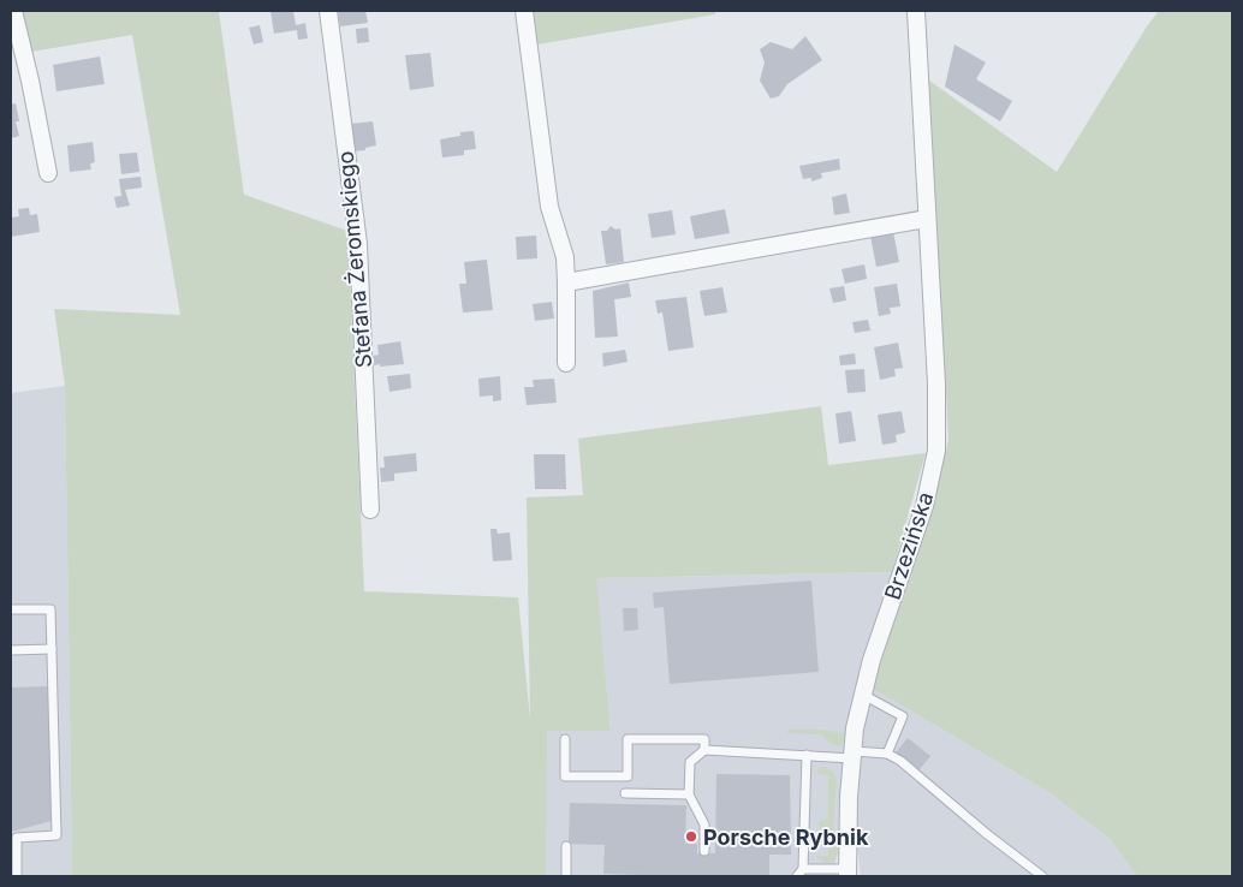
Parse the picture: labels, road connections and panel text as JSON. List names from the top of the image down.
{
  "streets": {
    "street": ["Stefana Żeromskiego", "Brzezińska"]
  },
  "places": ["Porsche Rybnik"]
}
